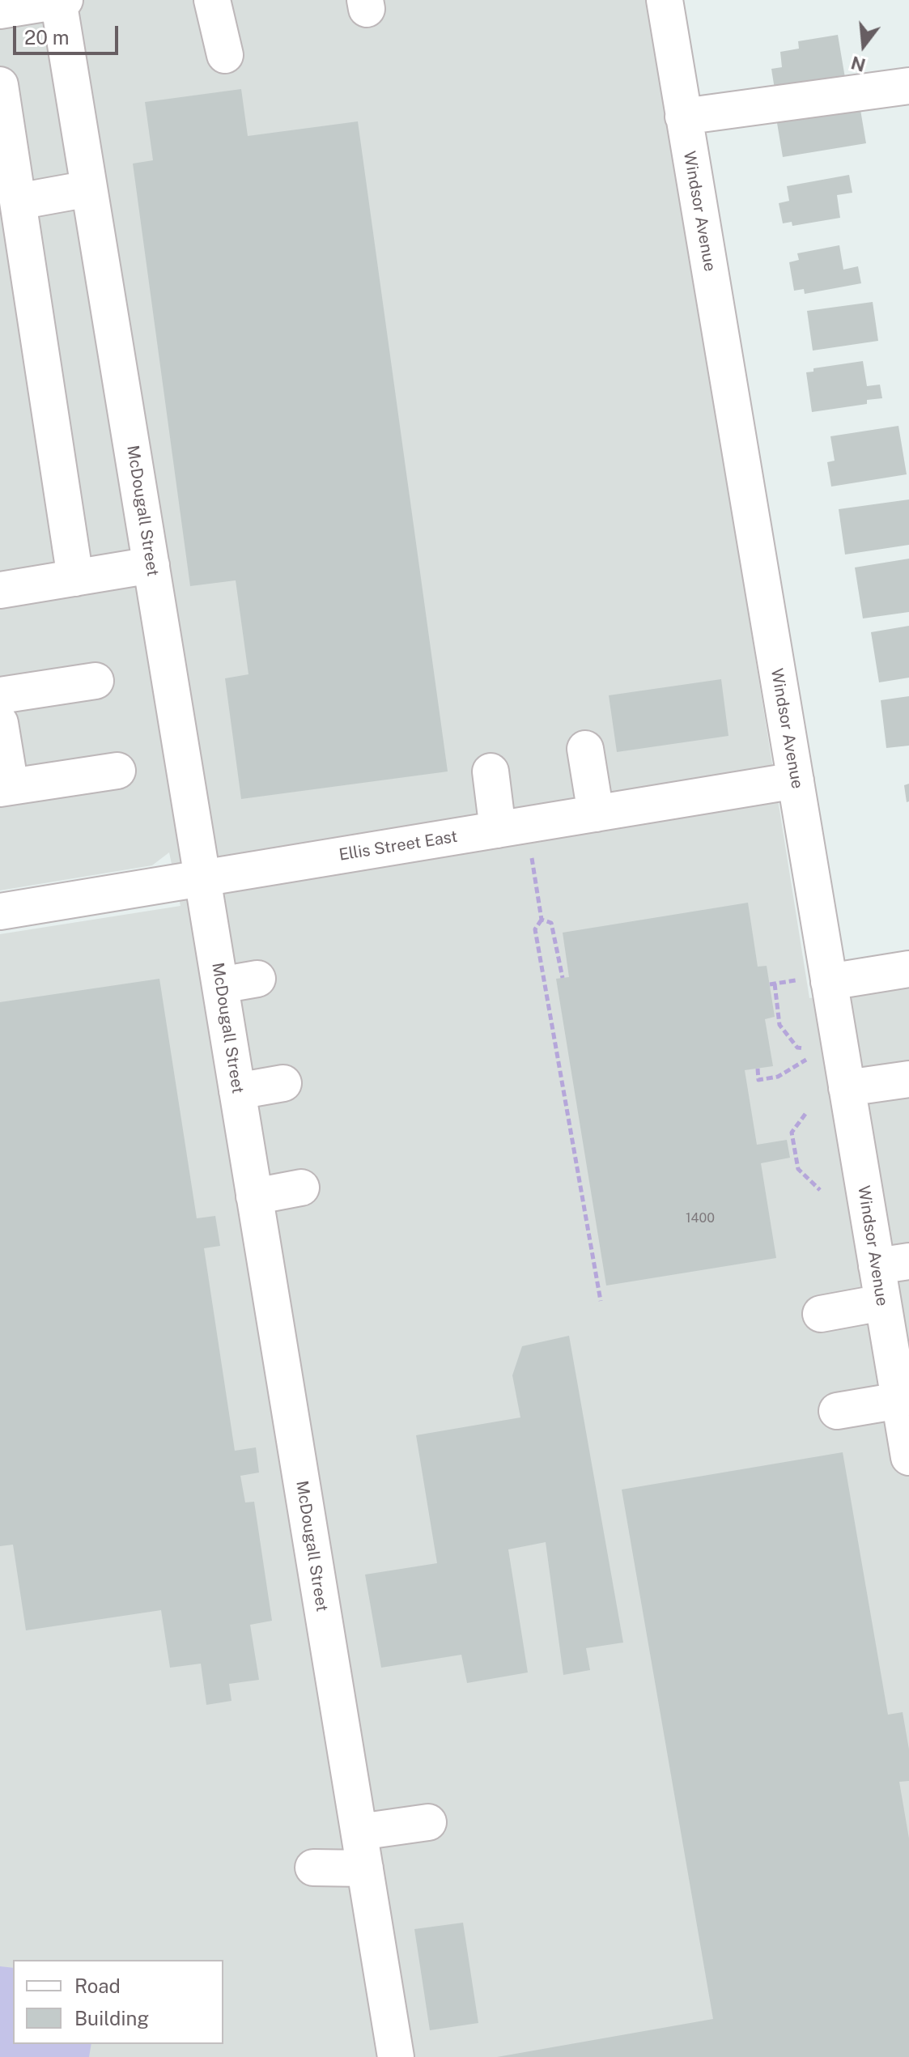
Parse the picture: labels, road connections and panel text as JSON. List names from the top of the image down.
{
  "streets": {
    "street": ["Windsor Avenue", "McDougall Street", "Ellis Street East"]
  },
  "crossings": [
    ["Windsor Avenue", "Ellis Street East"],
    ["McDougall Street", "Ellis Street East"]
  ],
  "house_numbers": ["1400"],
  "legend": ["Road", "Building"],
  "scale_bar": "20 m",
  "north": "bottom"
}
